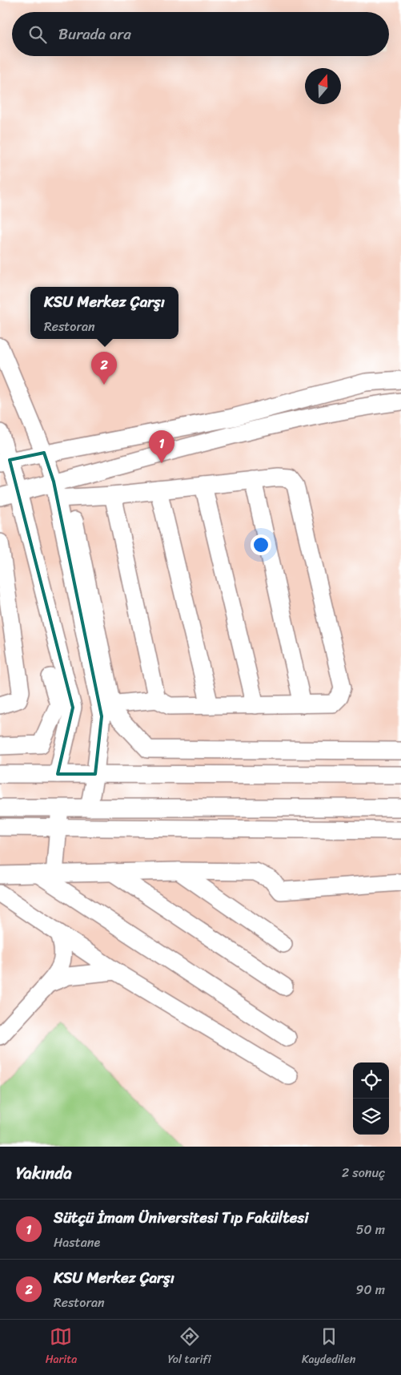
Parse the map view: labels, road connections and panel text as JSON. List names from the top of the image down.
{
  "north": "top",
  "page": {
    "search": "Burada ara",
    "popup": ["KSU Merkez Çarşı", "Restoran"],
    "pins": ["2", "1"],
    "heading": ["Yakında", "2 sonuç"],
    "list": [
      {
        "mark": "1",
        "name": "Sütçü İmam Üniversitesi Tıp Fakültesi",
        "note": "Hastane",
        "value": "50 m"
      },
      {
        "mark": "2",
        "name": "KSU Merkez Çarşı",
        "note": "Restoran",
        "value": "90 m"
      }
    ],
    "nav": ["Harita", "Yol tarifi", "Kaydedilen"]
  }
}
